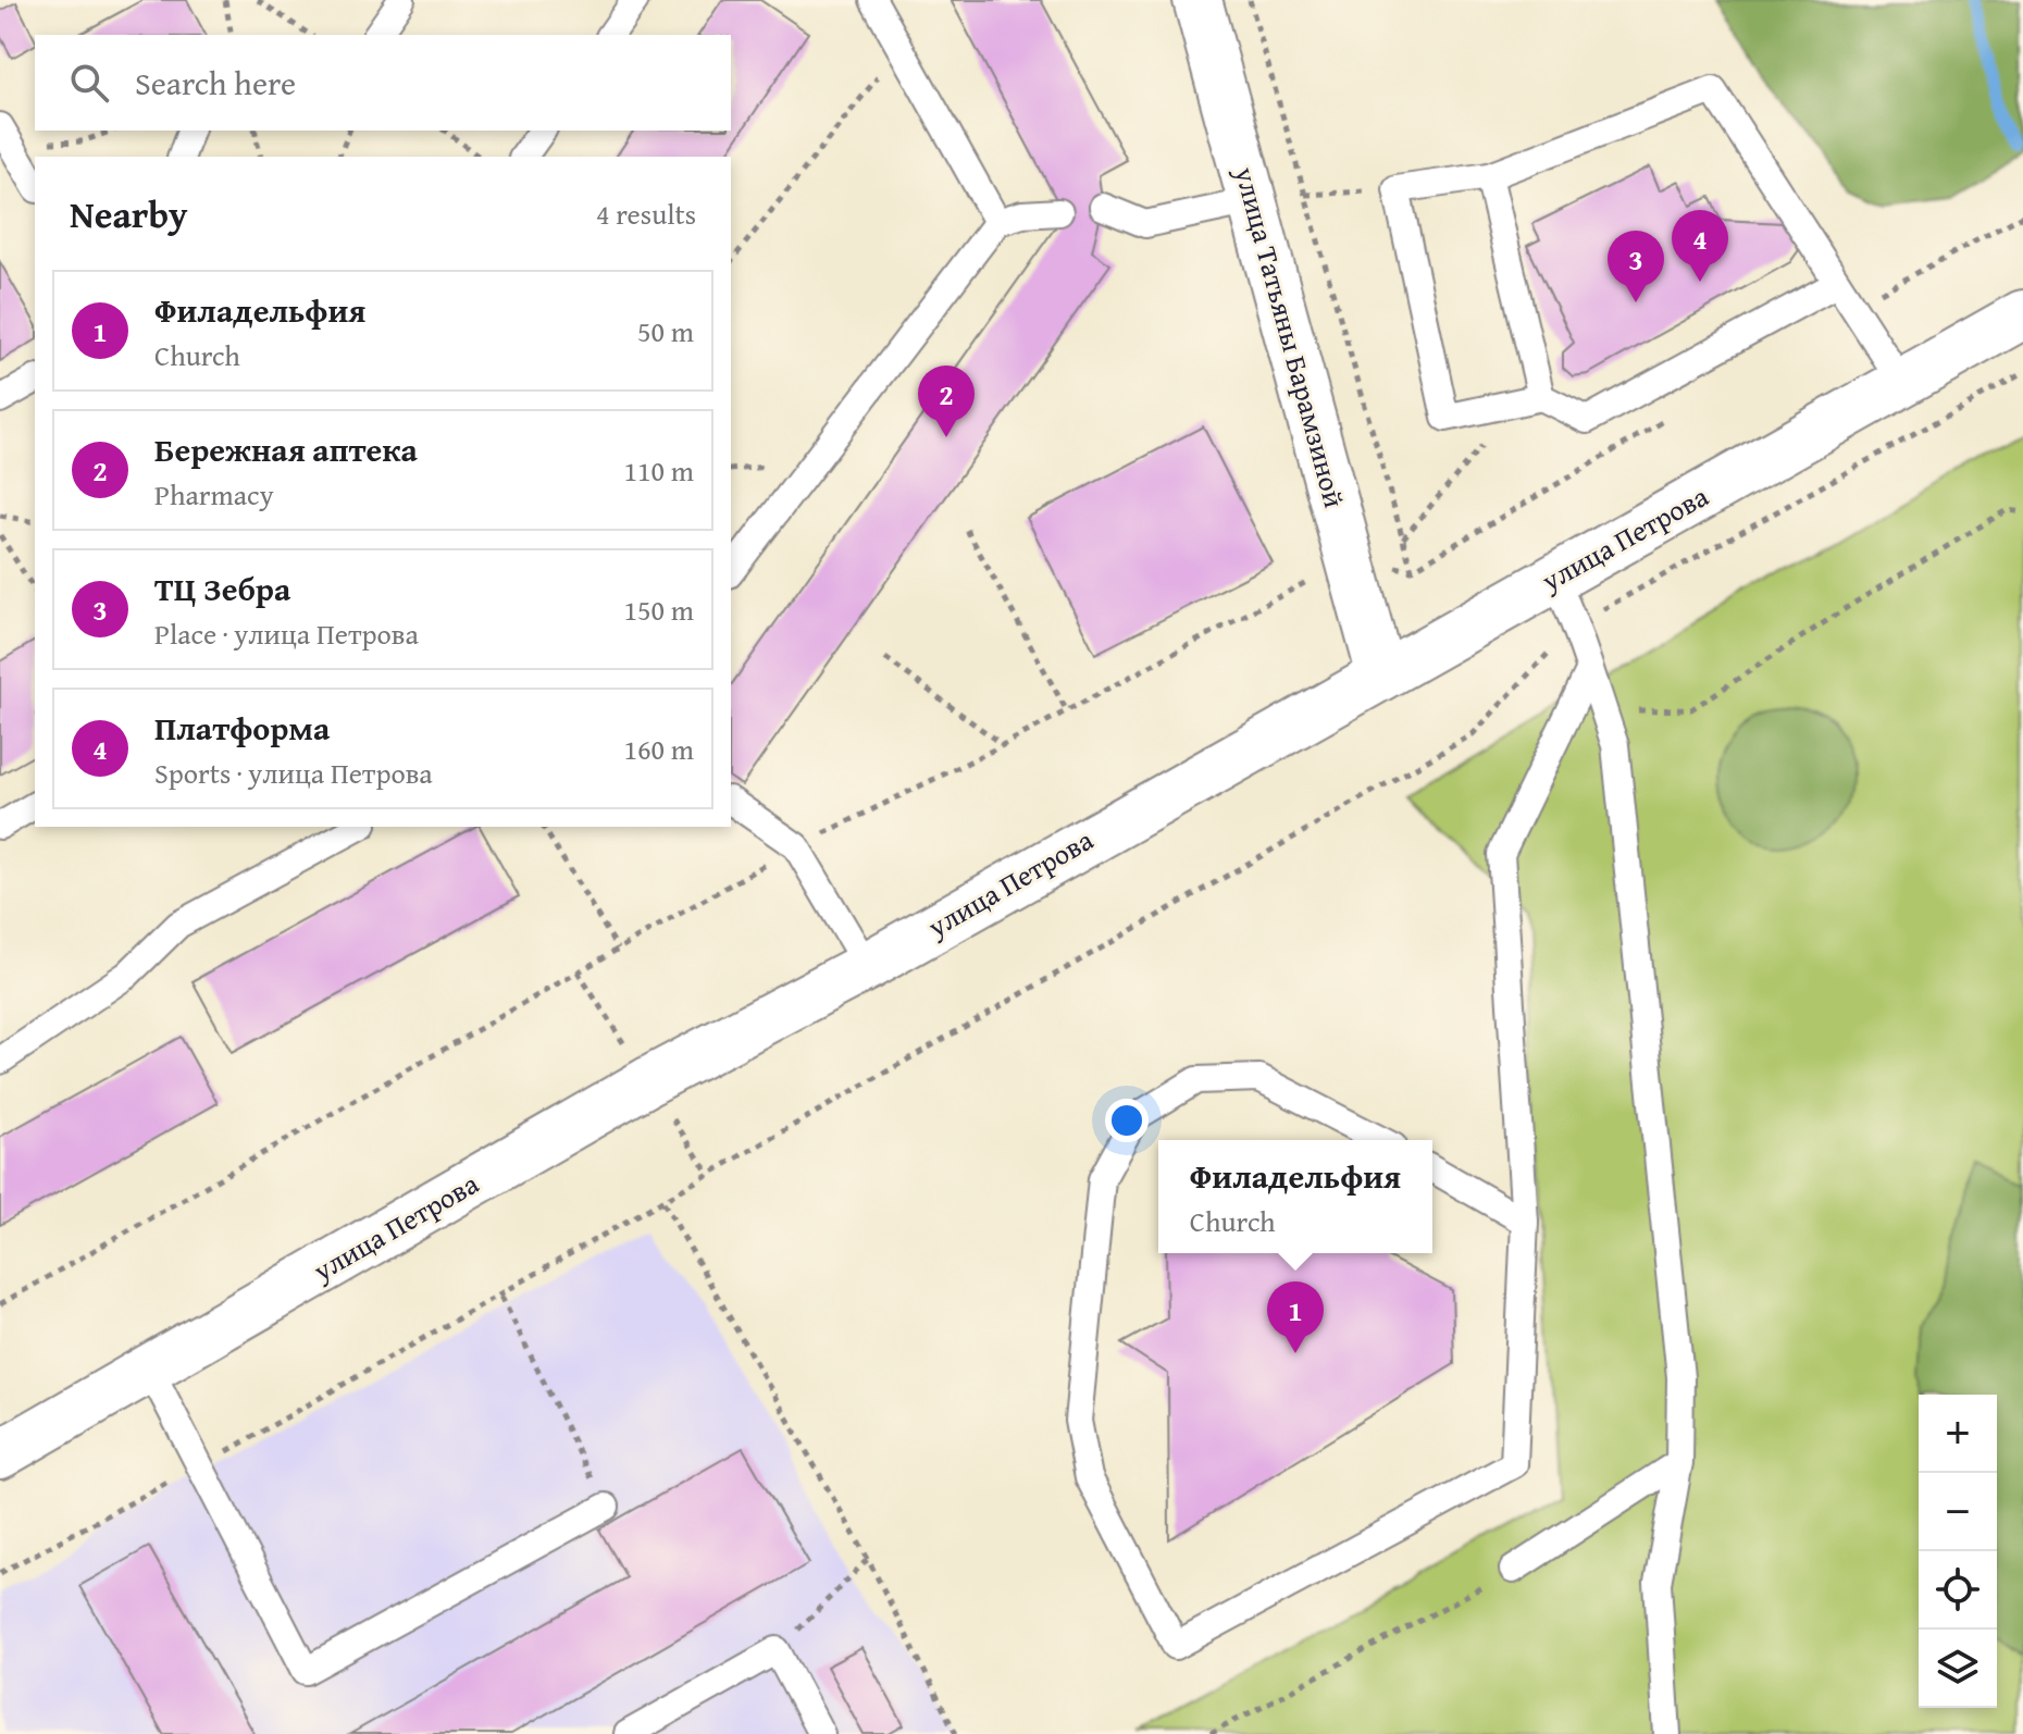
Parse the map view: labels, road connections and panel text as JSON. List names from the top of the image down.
{
  "streets": {
    "main road": ["улица Татьяны Барамзиной", "улица Петрова"]
  },
  "crossings": [
    ["улица Татьяны Барамзиной", "улица Петрова"]
  ],
  "page": {
    "search": "Search here",
    "heading": ["Nearby", "4 results"],
    "pins": [
      "4",
      "3",
      "2",
      "1"
    ],
    "list": [
      {
        "mark": "1",
        "name": "Филадельфия",
        "note": "Church",
        "value": "50 m"
      },
      {
        "mark": "2",
        "name": "Бережная аптека",
        "note": "Pharmacy",
        "value": "110 m"
      },
      {
        "mark": "3",
        "name": "ТЦ Зебра",
        "note": "Place · улица Петрова",
        "value": "150 m"
      },
      {
        "mark": "4",
        "name": "Платформа",
        "note": "Sports · улица Петрова",
        "value": "160 m"
      }
    ],
    "popup": ["Филадельфия", "Church"],
    "map_buttons": ["+", "−"]
  }
}
